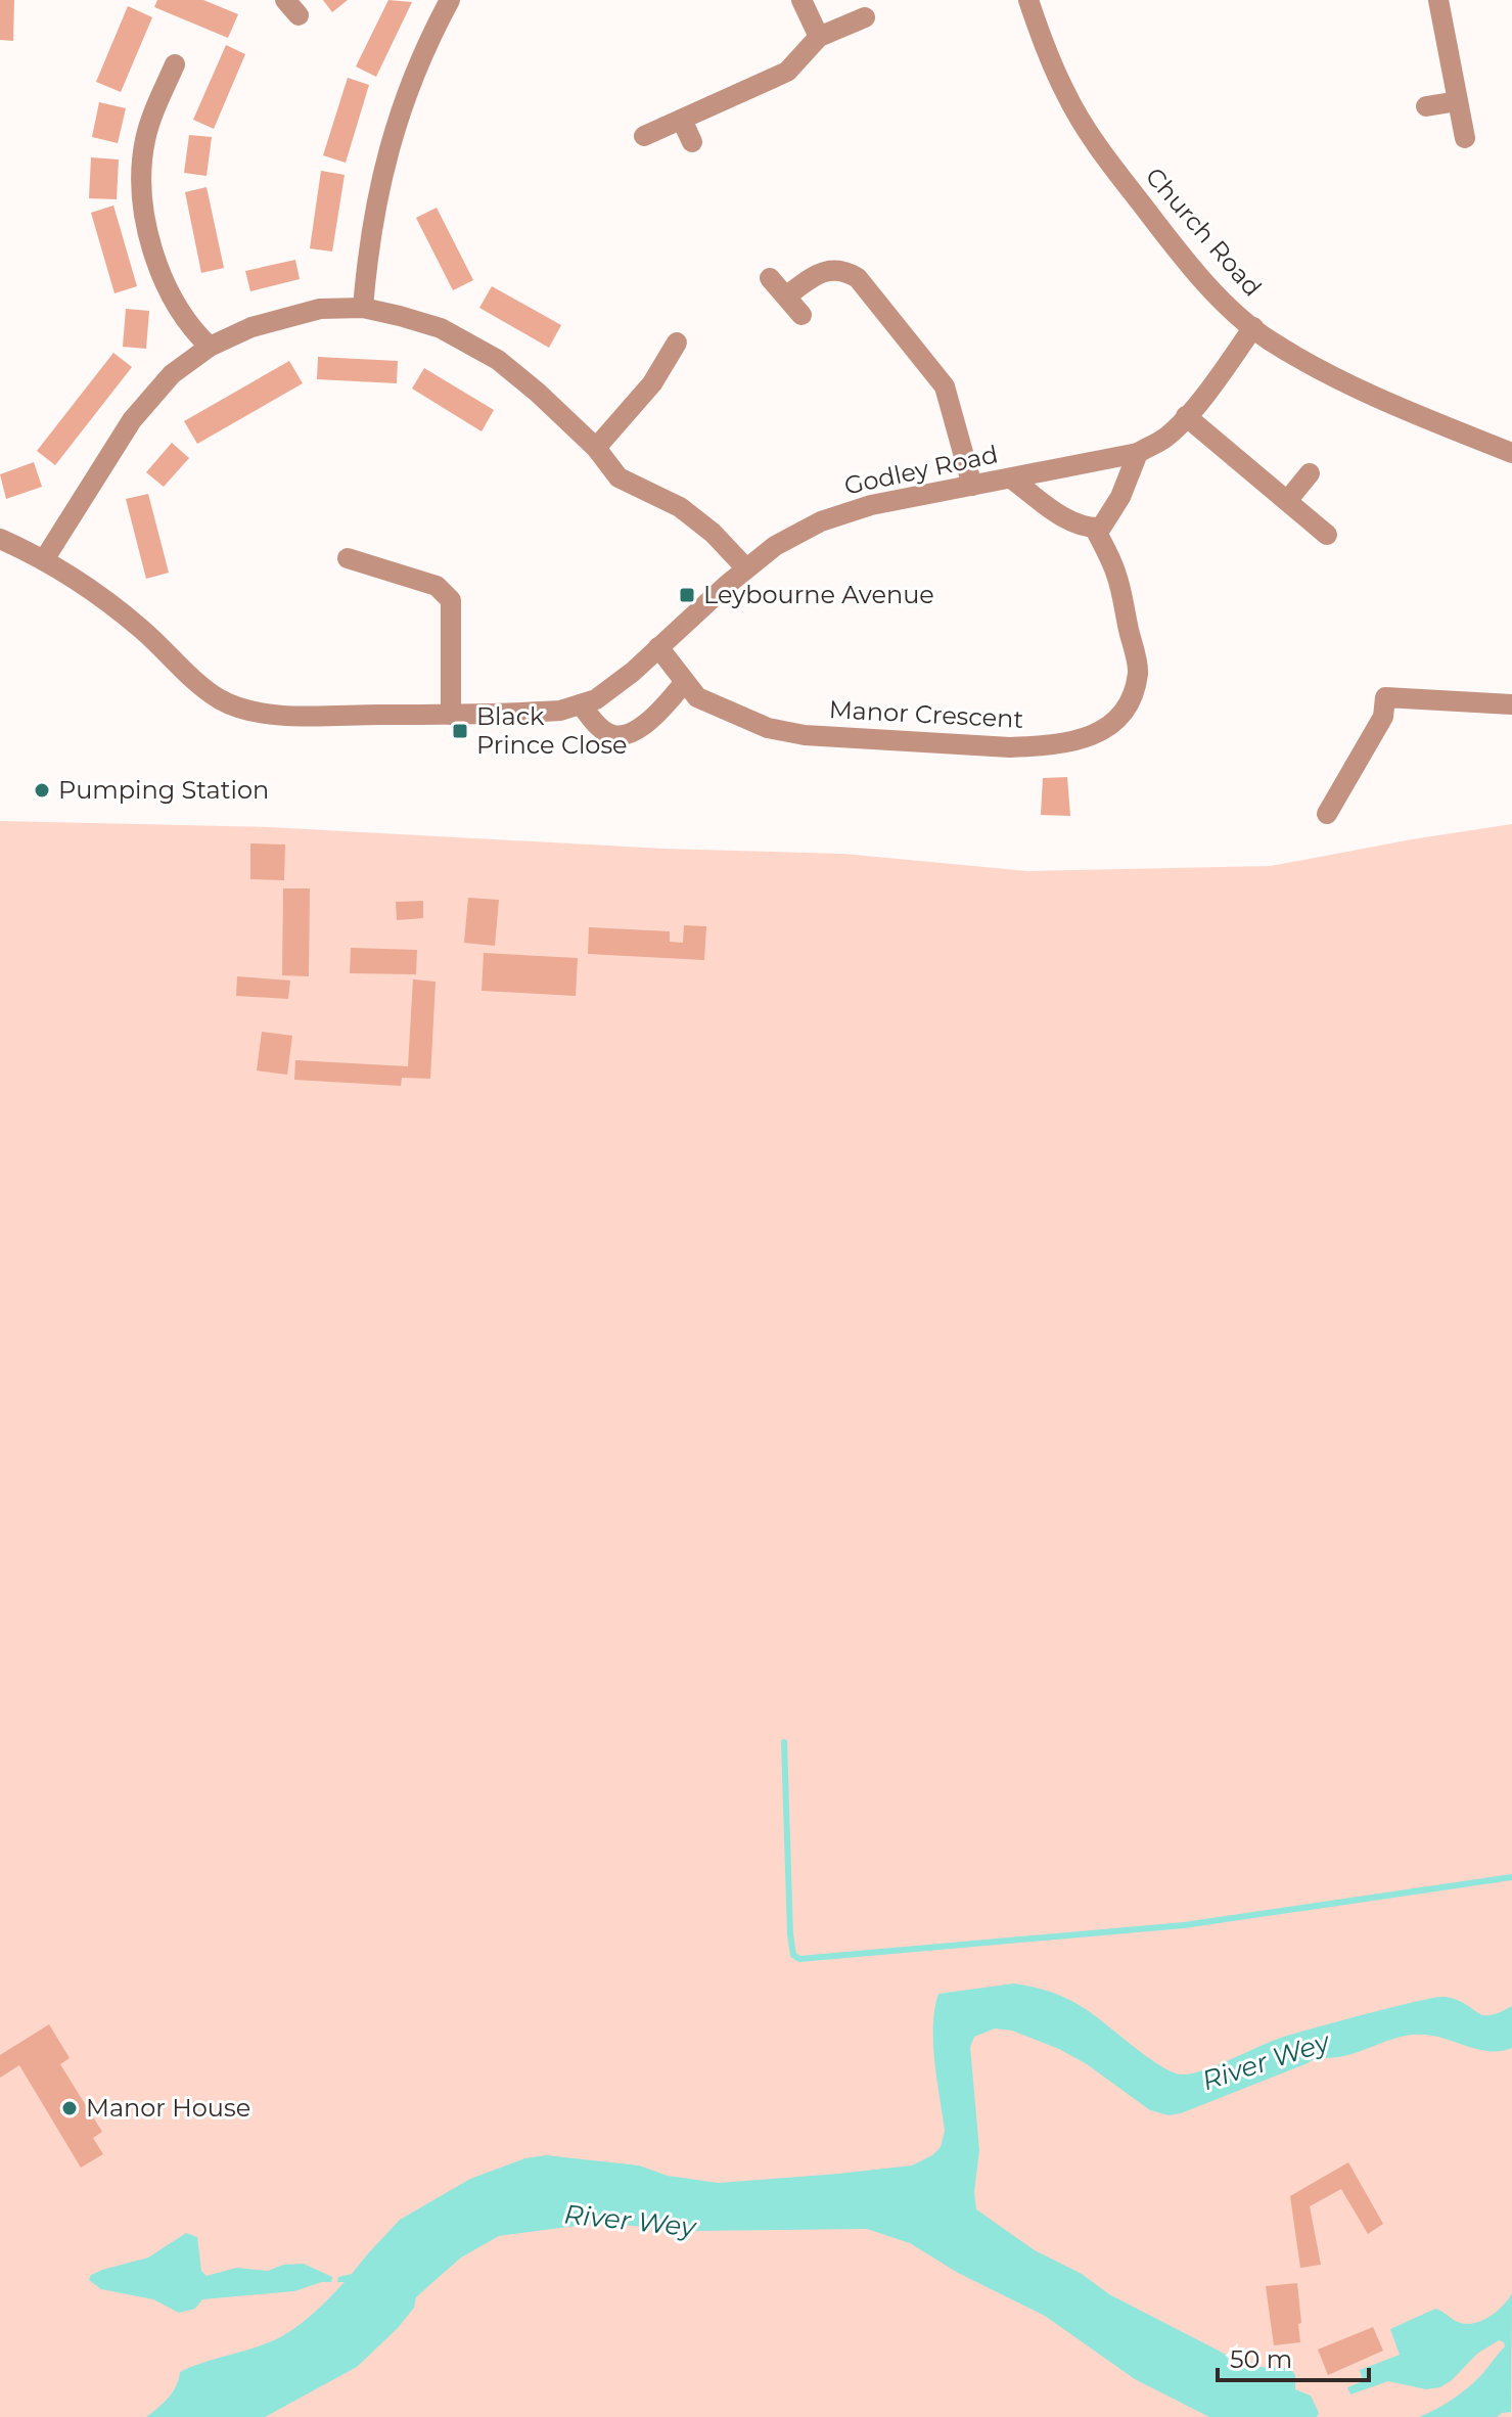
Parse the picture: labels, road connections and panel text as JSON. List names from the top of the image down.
{
  "streets": {
    "street": ["Church Road", "Godley Road", "Manor Crescent"]
  },
  "crossings": [
    ["Church Road", "Godley Road"],
    ["Godley Road", "Manor Crescent"]
  ],
  "water": ["River Wey"],
  "places": {
    "transit": ["Leybourne Avenue", "Black Prince Close"],
    "other": ["Pumping Station", "Manor House"]
  },
  "scale_bar": "50 m"
}
